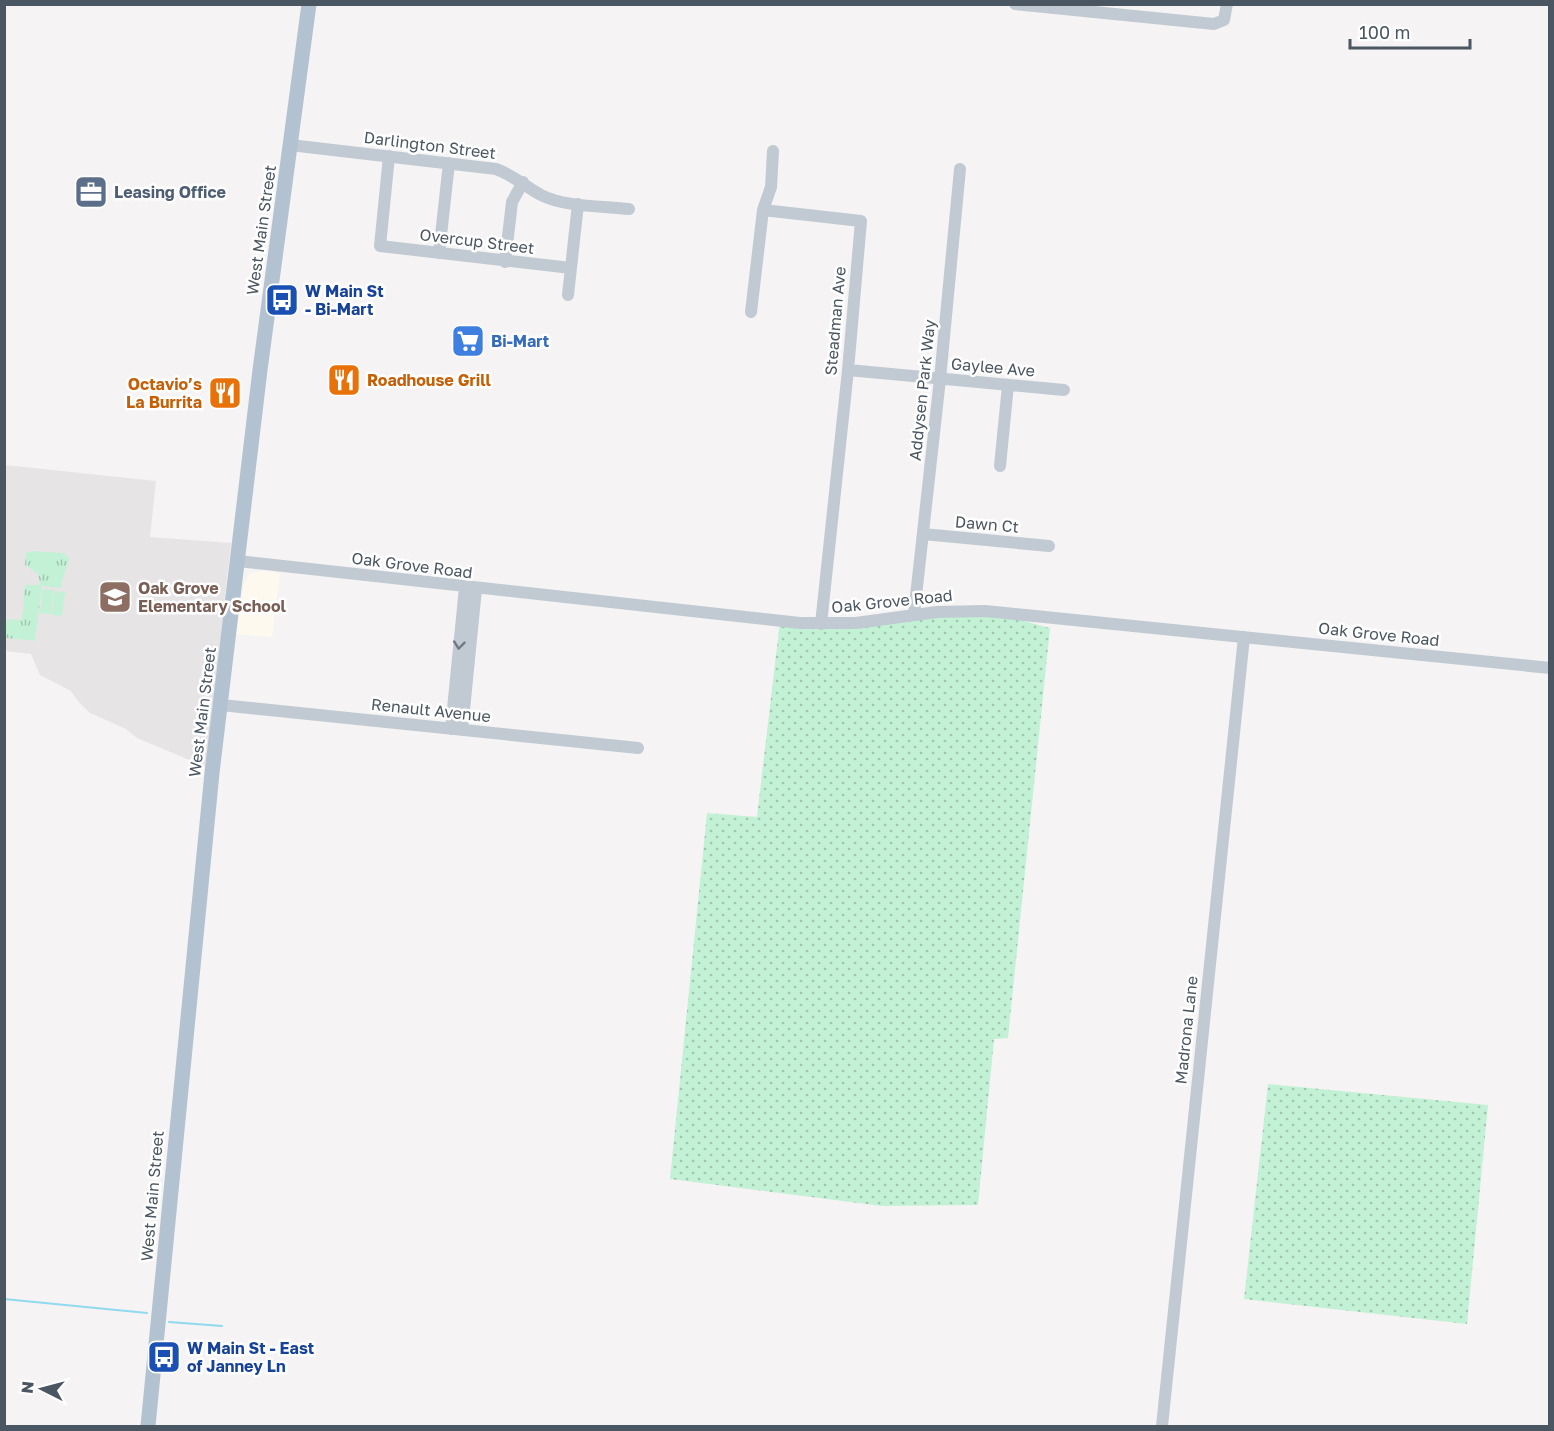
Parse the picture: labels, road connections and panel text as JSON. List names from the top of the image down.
{
  "streets": {
    "main road": ["West Main Street"],
    "street": [
      "Darlington Street",
      "Overcup Street",
      "Steadman Ave",
      "Gaylee Ave",
      "Addysen Park Way",
      "Dawn Ct",
      "Oak Grove Road",
      "Renault Avenue",
      "Madrona Lane"
    ]
  },
  "crossings": [
    ["Darlington Street", "West Main Street"],
    ["Darlington Street", "Overcup Street"],
    ["West Main Street", "Oak Grove Road"],
    ["West Main Street", "Renault Avenue"],
    ["Steadman Ave", "Gaylee Ave"],
    ["Steadman Ave", "Oak Grove Road"],
    ["Gaylee Ave", "Addysen Park Way"],
    ["Addysen Park Way", "Dawn Ct"],
    ["Addysen Park Way", "Oak Grove Road"],
    ["Oak Grove Road", "Madrona Lane"]
  ],
  "places": {
    "office": ["Leasing Office"],
    "bus stop": ["W Main St - Bi-Mart", "W Main St - East of Janney Ln"],
    "supermarket": ["Bi-Mart"],
    "restaurant": ["Roadhouse Grill", "Octavio’s La Burrita"],
    "school or university": ["Oak Grove Elementary School"]
  },
  "scale_bar": "100 m",
  "north": "left"
}
